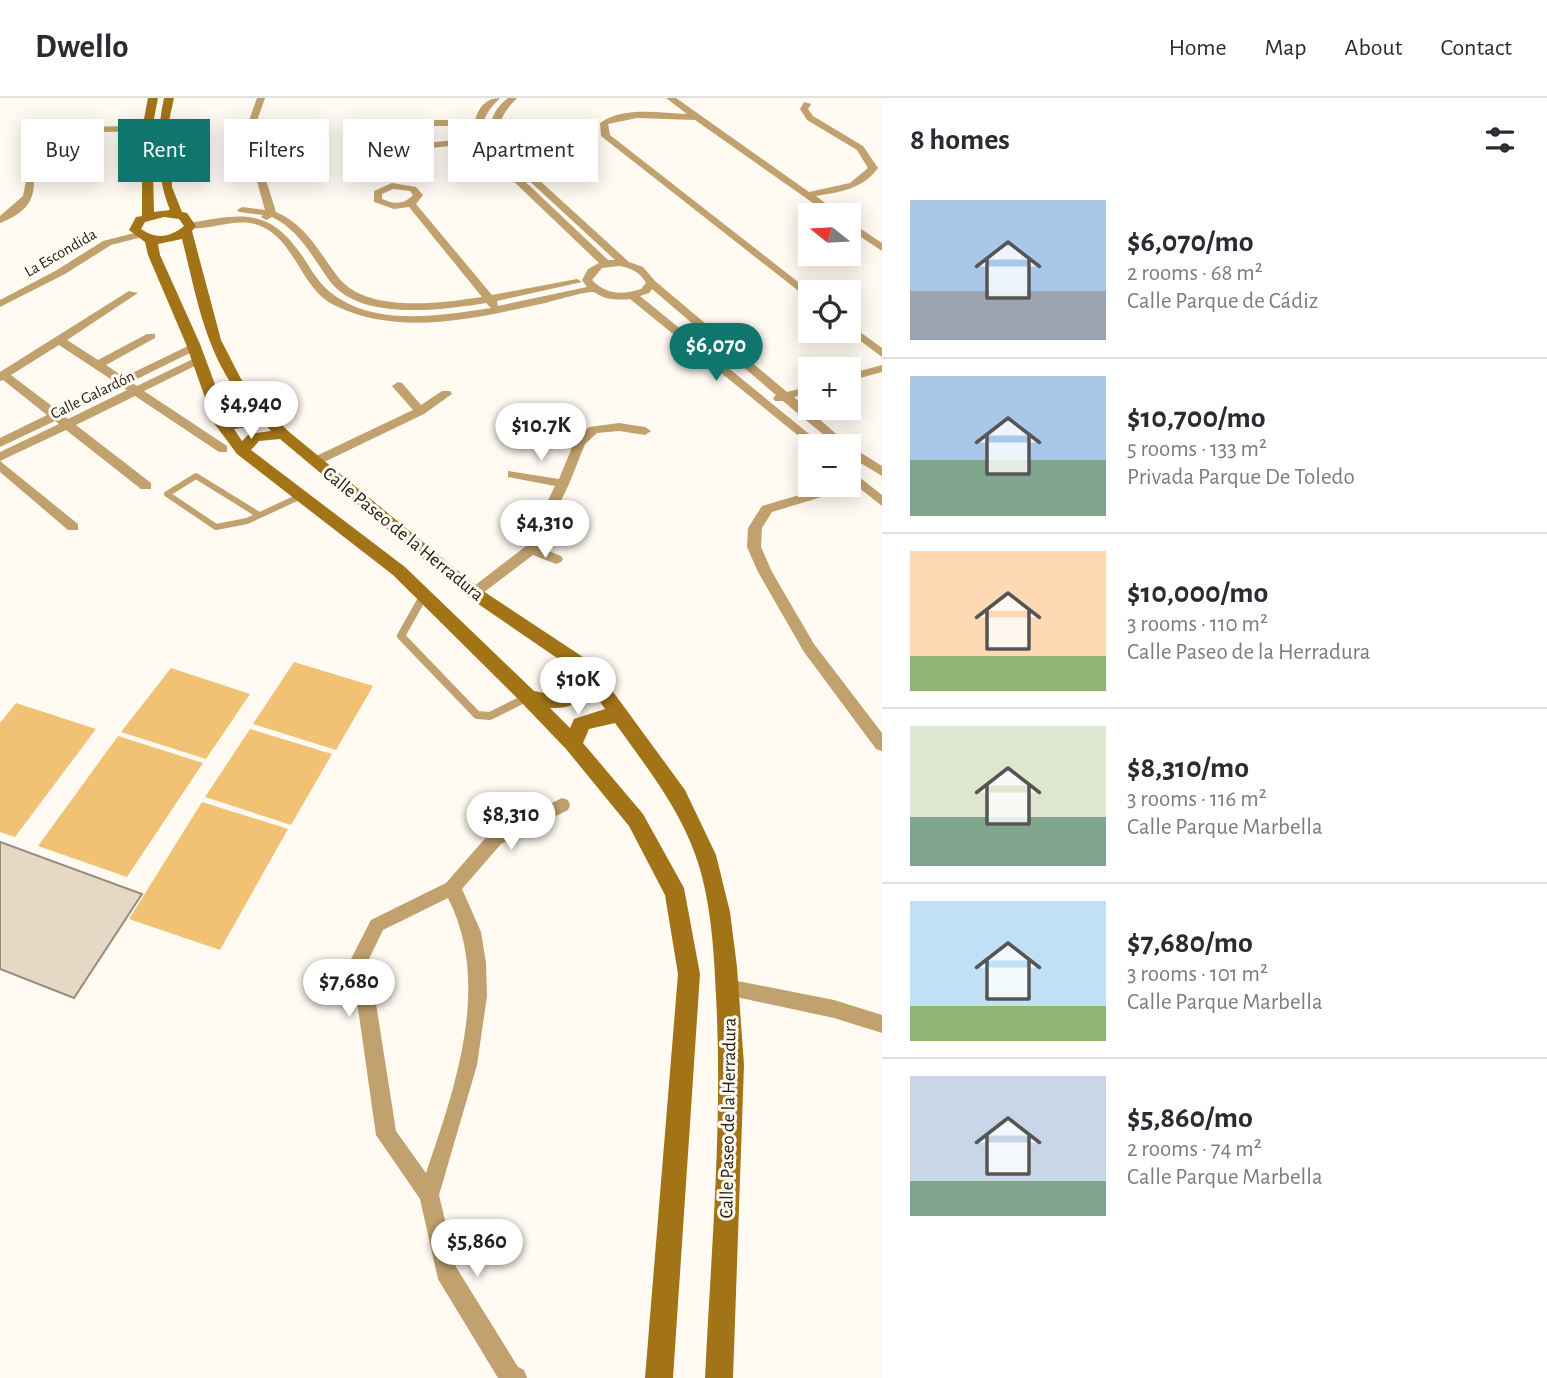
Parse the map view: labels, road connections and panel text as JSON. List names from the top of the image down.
{
  "streets": {
    "main road": ["Calle Paseo de la Herradura"],
    "street": ["La Escondida", "Calle Galardón"]
  },
  "crossings": [
    ["La Escondida", "Calle Paseo de la Herradura"],
    ["Calle Galardón", "Calle Paseo de la Herradura"]
  ],
  "north": "left",
  "page": {
    "header": "Dwello",
    "nav": [
      "Home",
      "Map",
      "About",
      "Contact"
    ],
    "heading": "8 homes",
    "chip": [
      "Buy",
      "Rent",
      "Filters",
      "New",
      "Apartment"
    ],
    "list": [
      {
        "name": "$6,070/mo",
        "note": "2 rooms · 68 m² · Calle Parque de Cádiz"
      },
      {
        "name": "$10,700/mo",
        "note": "5 rooms · 133 m² · Privada Parque De Toledo"
      },
      {
        "name": "$10,000/mo",
        "note": "3 rooms · 110 m² · Calle Paseo de la Herradura"
      },
      {
        "name": "$8,310/mo",
        "note": "3 rooms · 116 m² · Calle Parque Marbella"
      },
      {
        "name": "$7,680/mo",
        "note": "3 rooms · 101 m² · Calle Parque Marbella"
      },
      {
        "name": "$5,860/mo",
        "note": "2 rooms · 74 m² · Calle Parque Marbella"
      }
    ],
    "map_buttons": ["+", "−"],
    "price": [
      "$6,070",
      "$4,940",
      "$10.7K",
      "$4,310",
      "$10K",
      "$8,310",
      "$7,680",
      "$5,860"
    ]
  }
}
